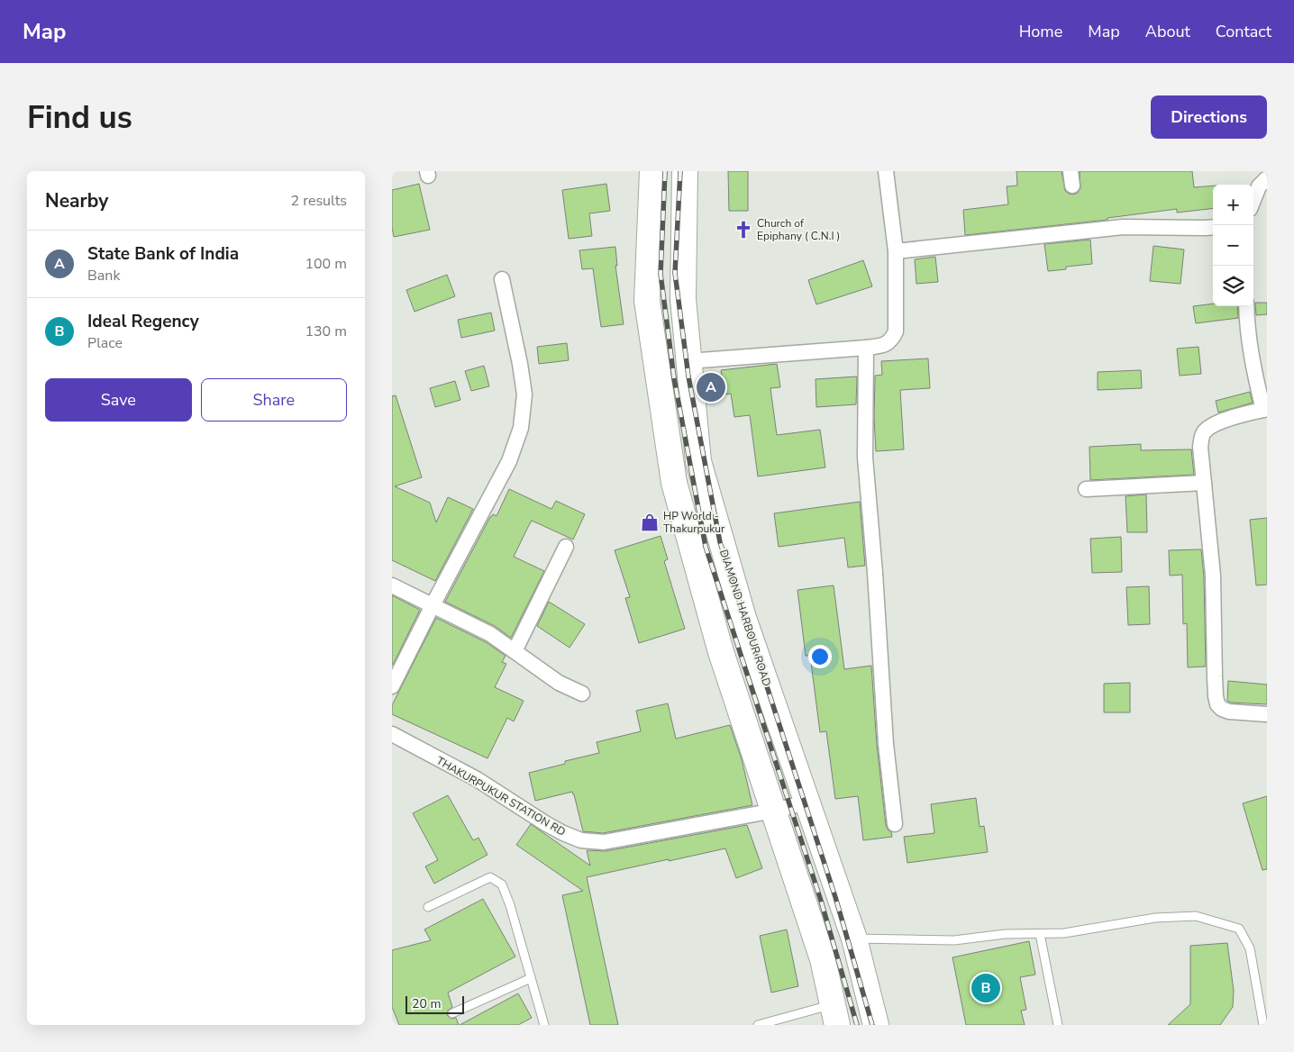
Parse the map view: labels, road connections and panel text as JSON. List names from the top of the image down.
{
  "streets": {
    "highway": ["DIAMOND HARBOUR ROAD"],
    "street": ["THAKURPUKUR STATION RD"]
  },
  "crossings": [
    ["DIAMOND HARBOUR ROAD", "THAKURPUKUR STATION RD"]
  ],
  "places": {
    "church": ["Church of Epiphany ( C.N.I )"],
    "shop": ["HP World - Thakurpukur"]
  },
  "scale_bar": "20 m",
  "page": {
    "header": "Map",
    "nav": [
      "Home",
      "Map",
      "About",
      "Contact"
    ],
    "buttons": [
      "Directions",
      ["Save", "Share"]
    ],
    "title": "Find us",
    "heading": ["Nearby", "2 results"],
    "map_buttons": ["+", "−"],
    "list": [
      {
        "mark": "A",
        "name": "State Bank of India",
        "note": "Bank",
        "value": "100 m"
      },
      {
        "mark": "B",
        "name": "Ideal Regency",
        "note": "Place",
        "value": "130 m"
      }
    ],
    "pins": ["A", "B"],
    "scale": "20 m"
  }
}
